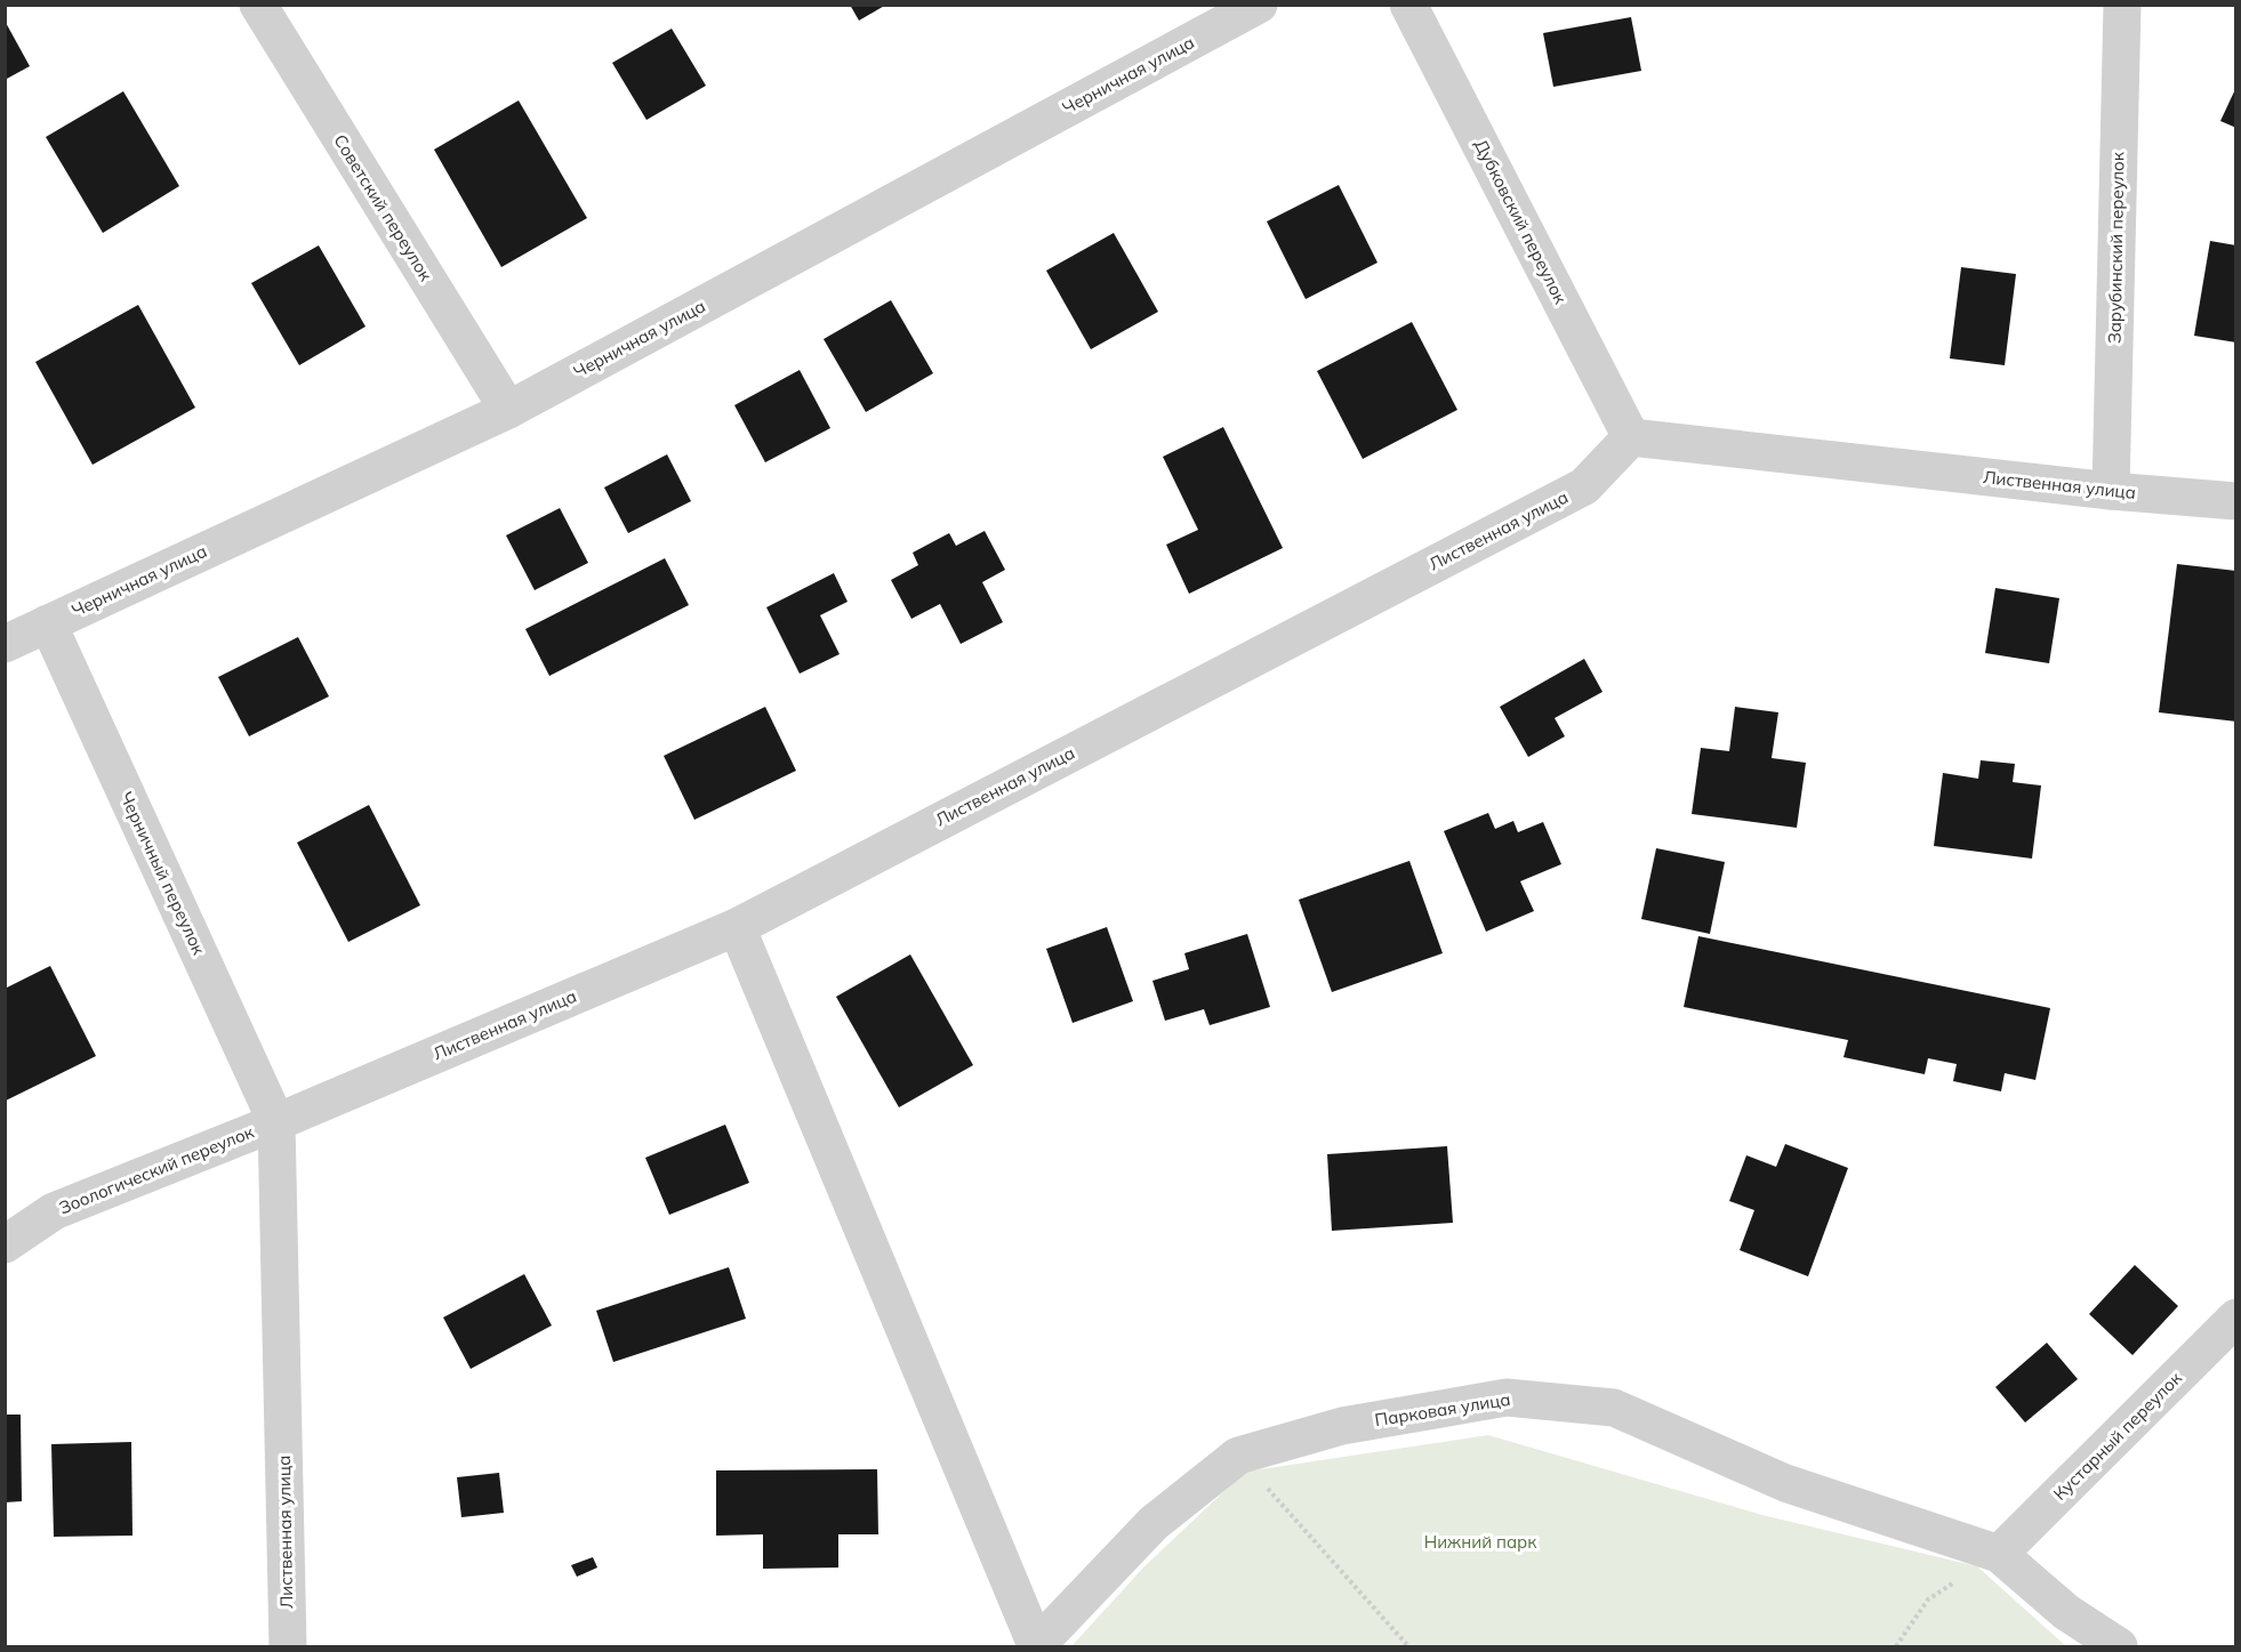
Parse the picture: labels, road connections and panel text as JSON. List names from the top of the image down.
{
  "streets": {
    "street": [
      "Черничная улица",
      "Советский переулок",
      "Дубковский переулок",
      "Зарубинский переулок",
      "Лиственная улица",
      "Черничный переулок",
      "Зоологический переулок",
      "Парковая улица",
      "Кустарный переулок"
    ]
  },
  "crossings": [
    ["Черничная улица", "Советский переулок"],
    ["Черничная улица", "Черничный переулок"],
    ["Дубковский переулок", "Лиственная улица"],
    ["Зарубинский переулок", "Лиственная улица"],
    ["Лиственная улица", "Черничный переулок"],
    ["Лиственная улица", "Зоологический переулок"],
    ["Черничный переулок", "Зоологический переулок"],
    ["Парковая улица", "Кустарный переулок"]
  ],
  "parks": ["Нижний парк"]
}
